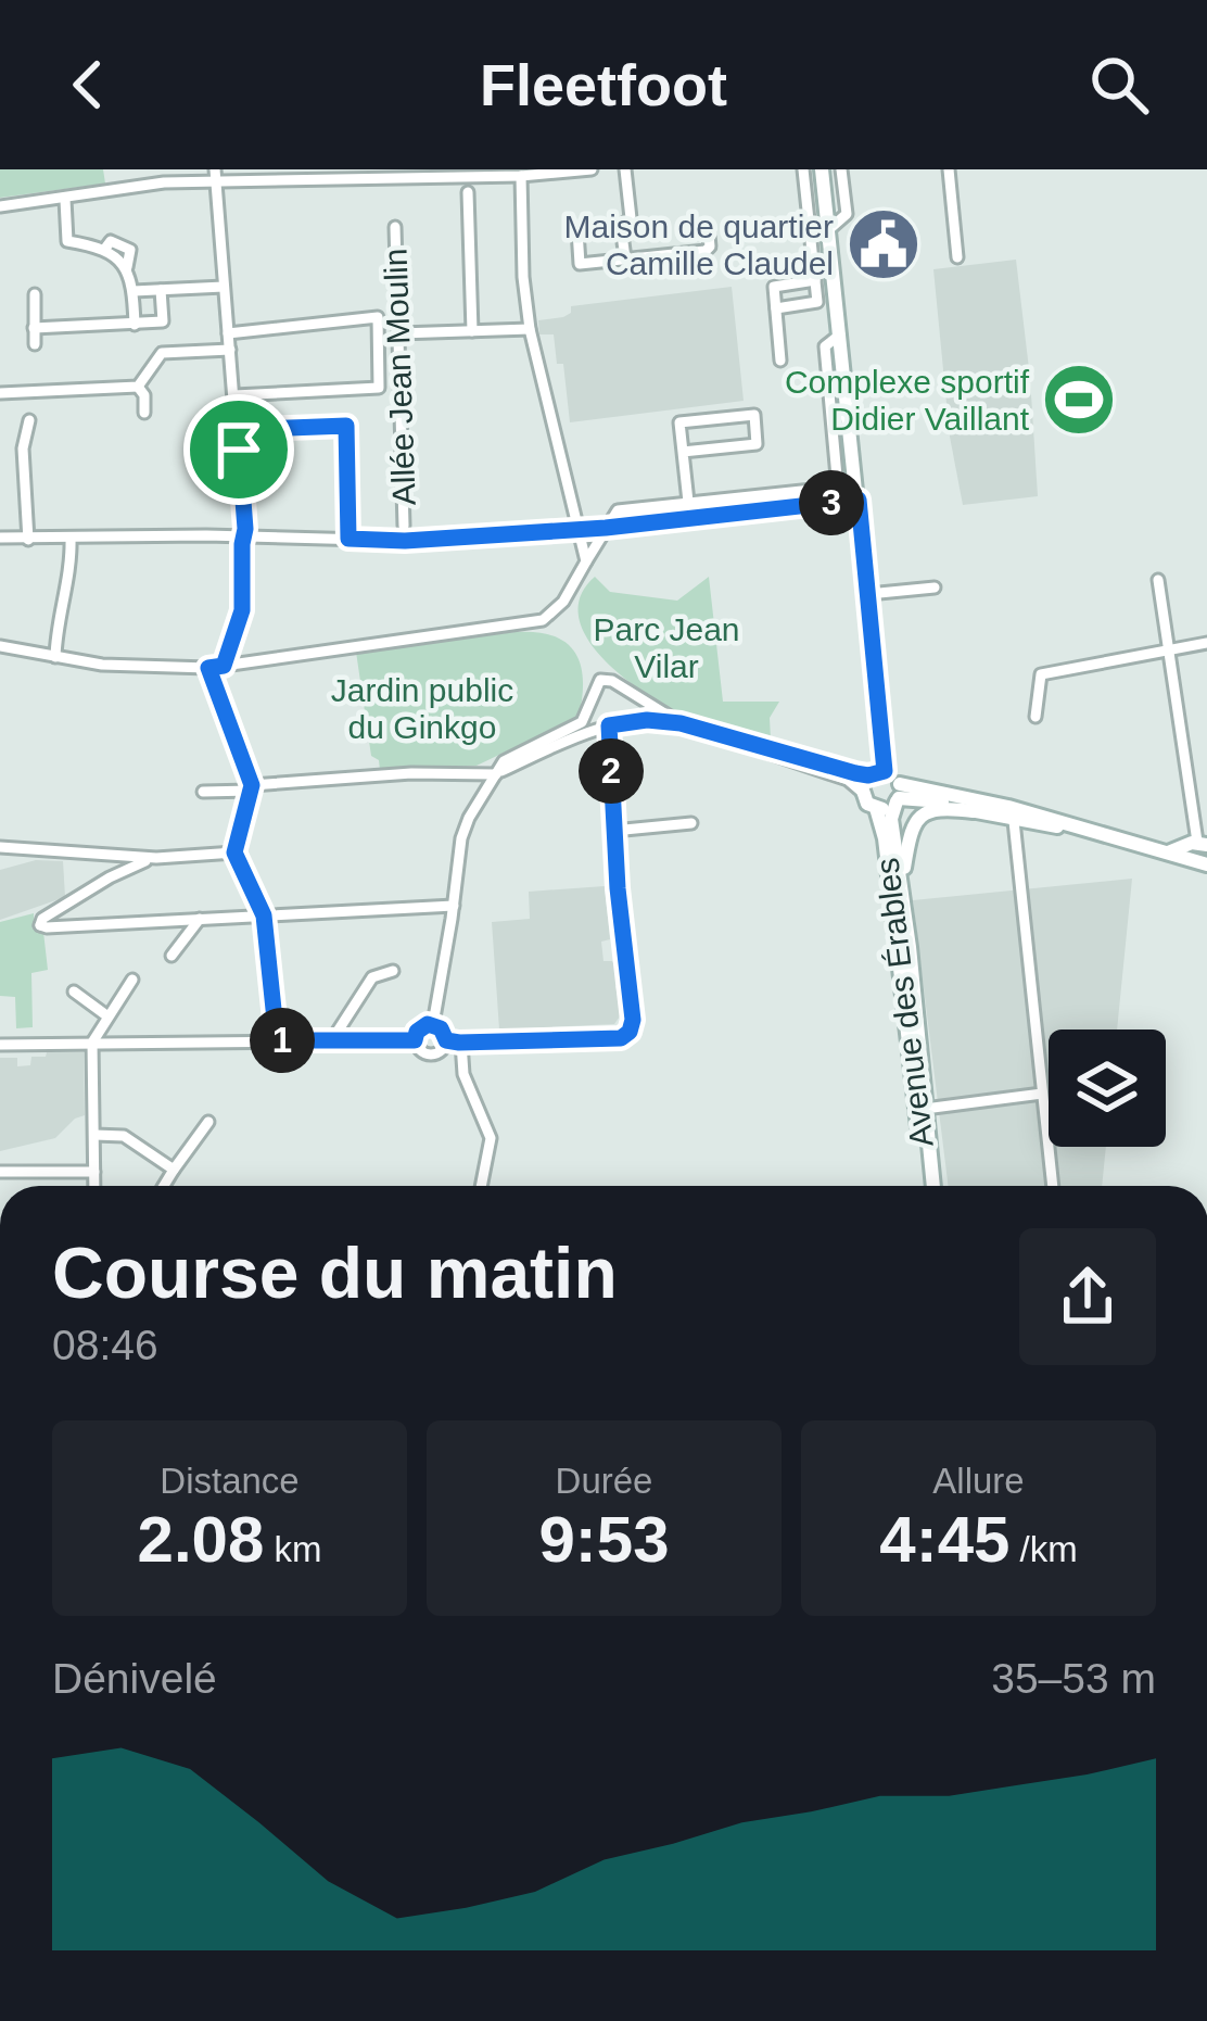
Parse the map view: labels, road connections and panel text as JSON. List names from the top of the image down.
{
  "streets": {
    "main road": ["Avenue des Érables"],
    "street": ["Allée Jean Moulin"]
  },
  "parks": ["Parc Jean Vilar", "Jardin public du Ginkgo"],
  "places": {
    "public building": ["Maison de quartier Camille Claudel"],
    "sports": ["Complexe sportif Didier Vaillant"]
  },
  "page": {
    "header": "Fleetfoot",
    "pins": ["3", "2", "1"],
    "heading": ["Course du matin", "08:46"],
    "stats": [
      ["Distance", "2.08 km"],
      ["Durée", "9:53"],
      ["Allure", "4:45 /km"]
    ],
    "chart": ["Dénivelé", "35–53 m"]
  }
}
